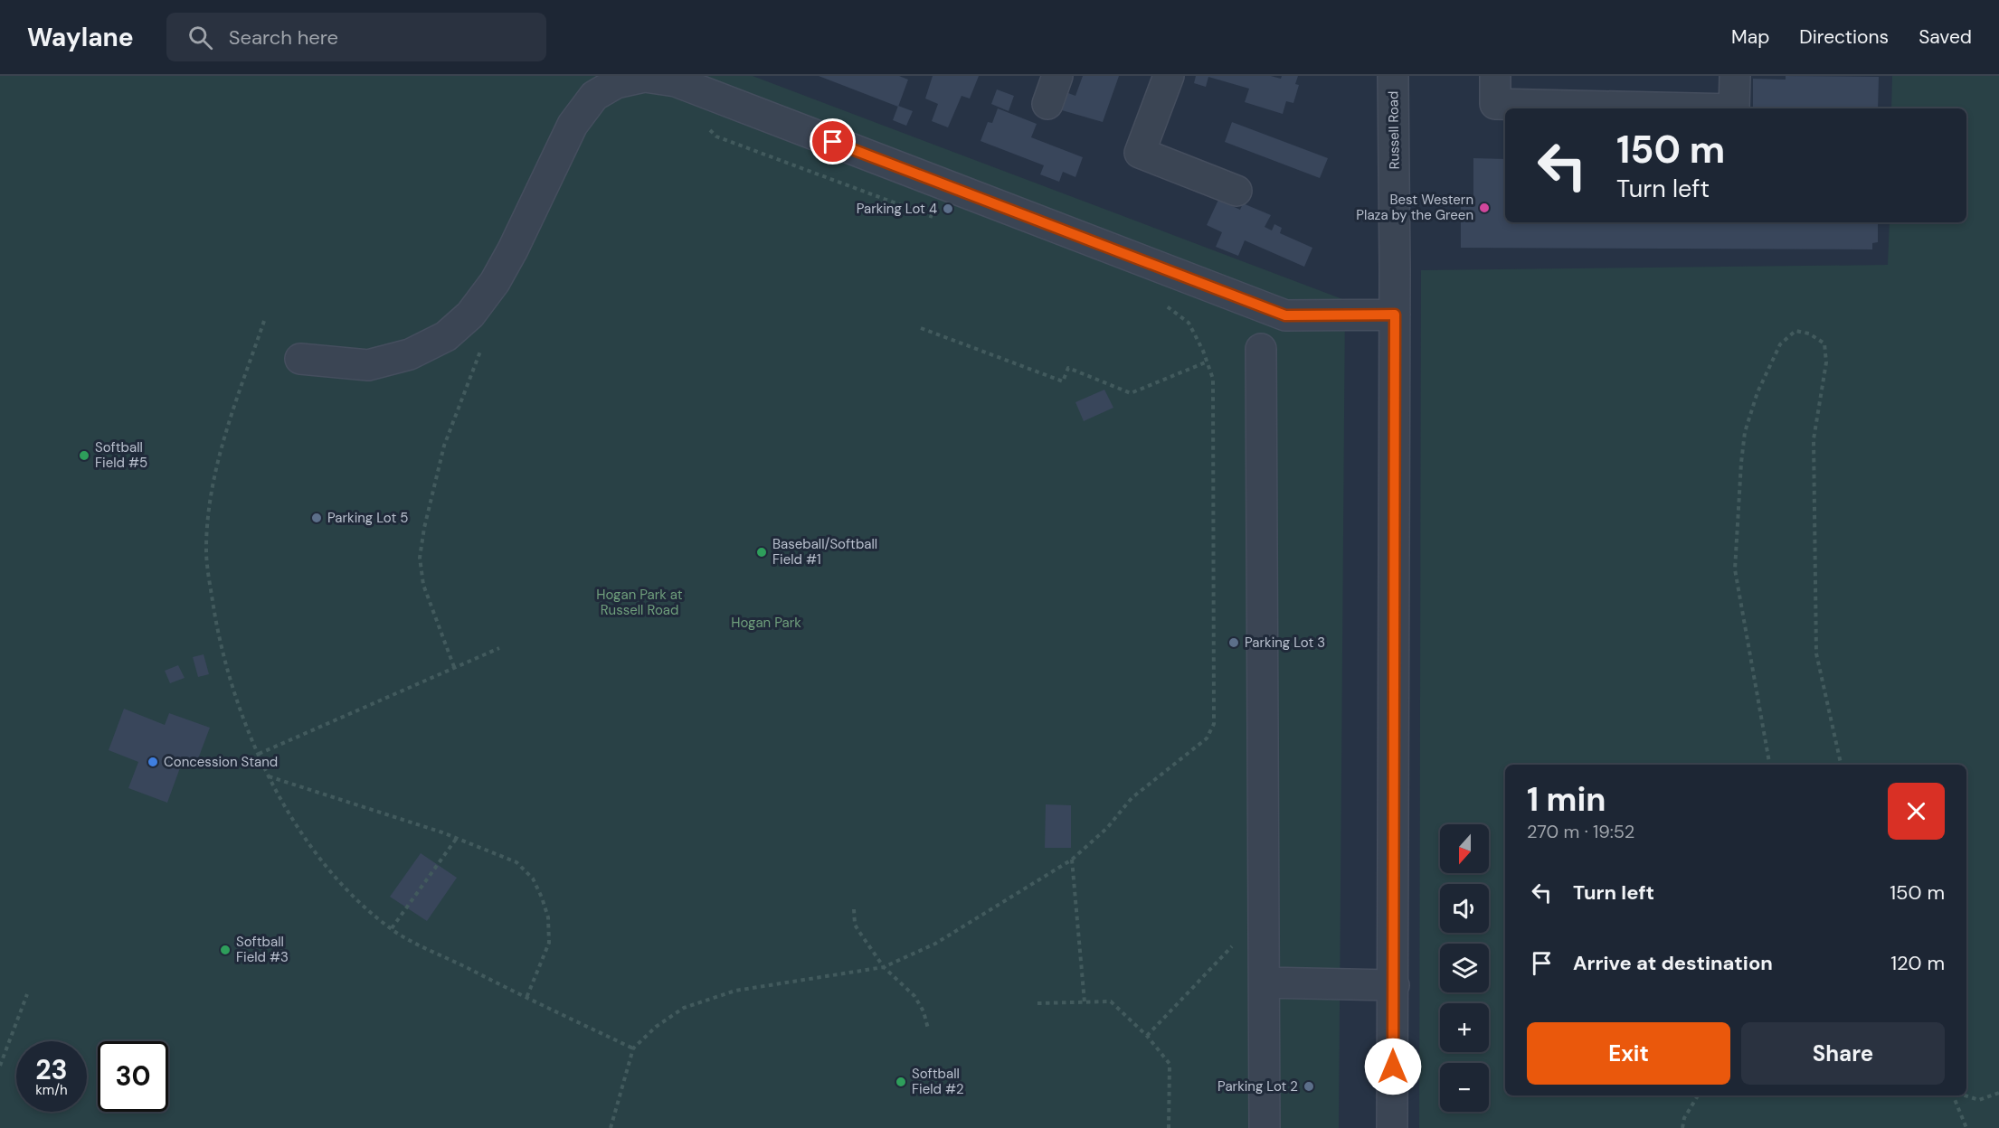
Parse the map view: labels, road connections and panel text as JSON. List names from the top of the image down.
{
  "streets": {
    "street": ["Russell Road"]
  },
  "parks": ["Hogan Park at Russell Road", "Hogan Park"],
  "places": [
    "Best Western Plaza by the Green",
    "Parking Lot 4",
    "Softball Field #5",
    "Parking Lot 5",
    "Baseball/Softball Field #1",
    "Parking Lot 3",
    "Concession Stand",
    "Softball Field #3",
    "Softball Field #2",
    "Parking Lot 2"
  ],
  "north": "bottom",
  "page": {
    "header": "Waylane",
    "search": "Search here",
    "nav": ["Map", "Directions", "Saved"],
    "turn": ["150 m", "Turn left"],
    "heading": ["1 min", "270 m · 19:52"],
    "map_buttons": ["+", "−"],
    "list": [
      {
        "name": "Turn left",
        "value": "150 m"
      },
      {
        "name": "Arrive at destination",
        "value": "120 m"
      }
    ],
    "buttons": ["Exit", "Share"],
    "speed": "23 km/h",
    "limit": "30"
  }
}
